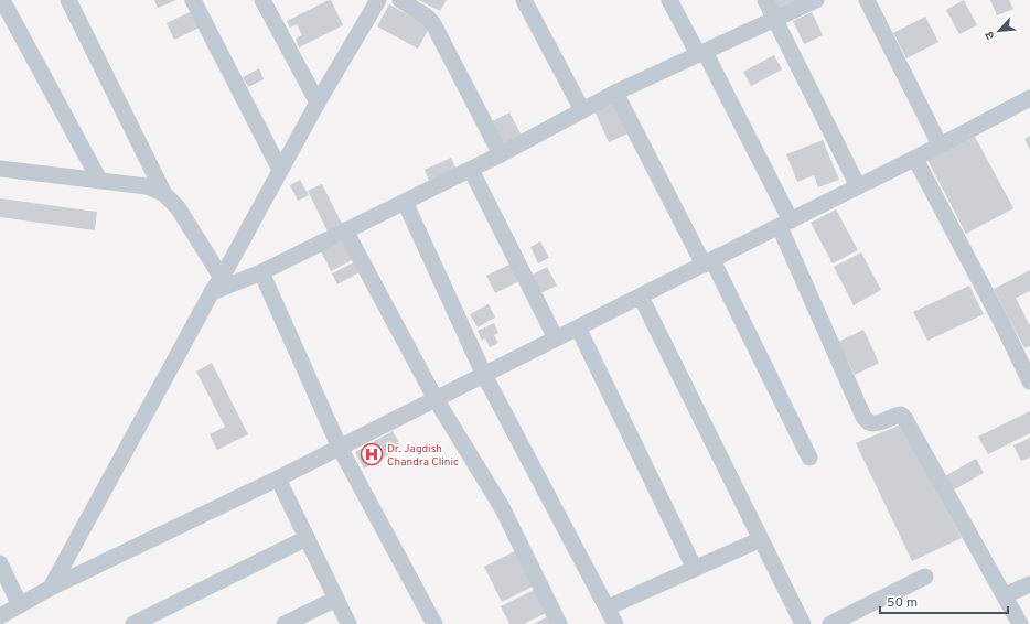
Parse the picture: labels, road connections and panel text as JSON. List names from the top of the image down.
{
  "places": {
    "hospital": ["Dr. Jagdish Chandra Clinic"]
  },
  "scale_bar": "50 m",
  "north": "bottom left"
}
